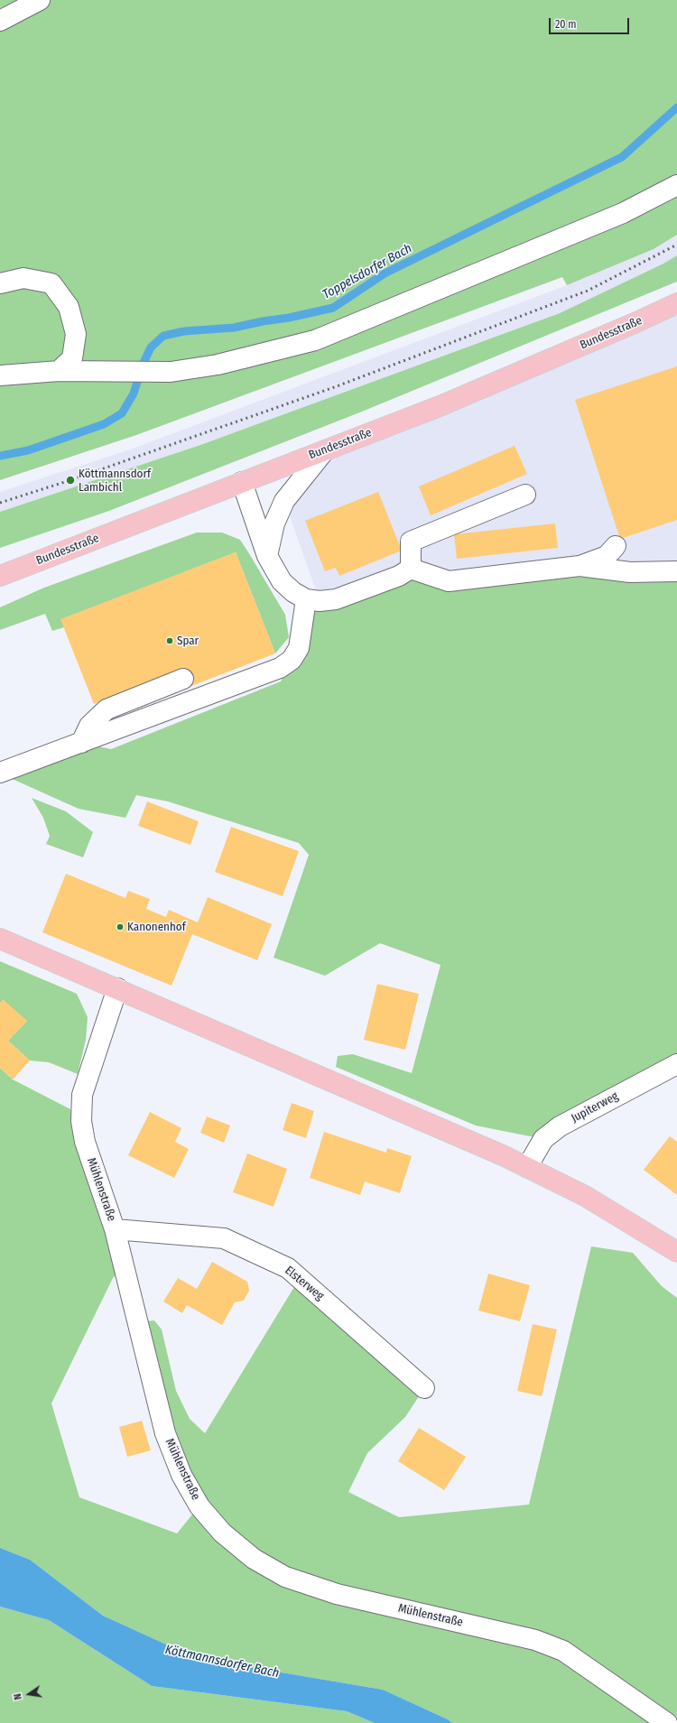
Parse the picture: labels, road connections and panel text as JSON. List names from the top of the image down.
{
  "streets": {
    "main road": ["Bundesstraße"],
    "street": ["Jupiterweg", "Mühlenstraße", "Elsterweg"]
  },
  "crossings": [
    ["Mühlenstraße", "Elsterweg"]
  ],
  "water": ["Toppelsdorfer Bach", "Köttmannsdorfer Bach"],
  "places": ["Köttmannsdorf Lambichl", "Spar", "Kanonenhof"],
  "scale_bar": "20 m",
  "north": "left"
}
